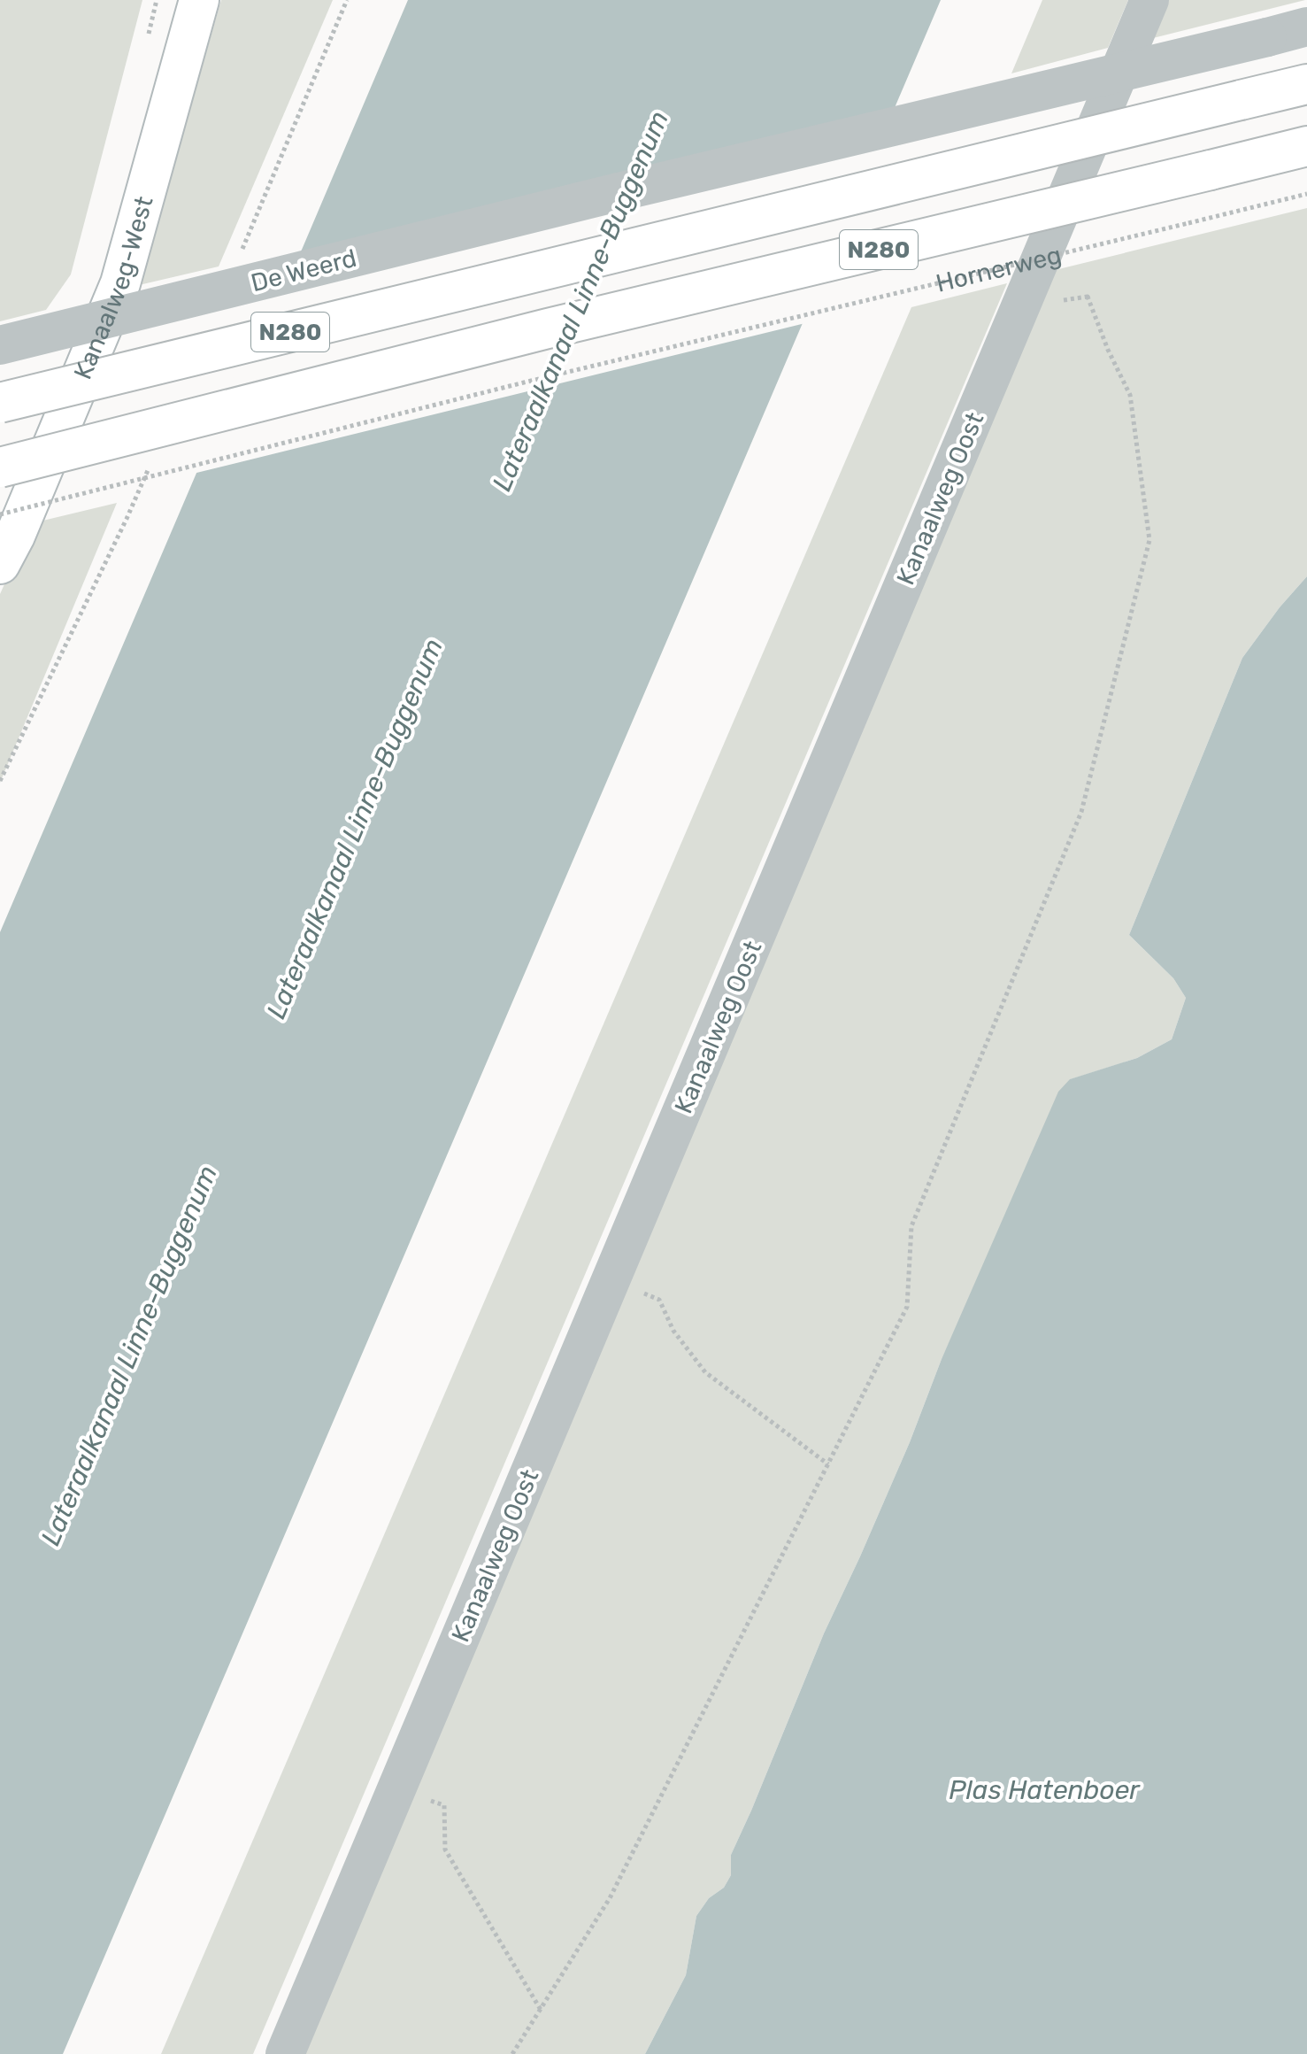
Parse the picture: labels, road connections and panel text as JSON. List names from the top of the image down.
{
  "streets": {
    "main road": ["N280", "Hornerweg", "Kanaalweg-West"],
    "street": ["De Weerd", "Kanaalweg Oost"]
  },
  "water": ["Lateraalkanaal Linne-Buggenum", "Plas Hatenboer"]
}
